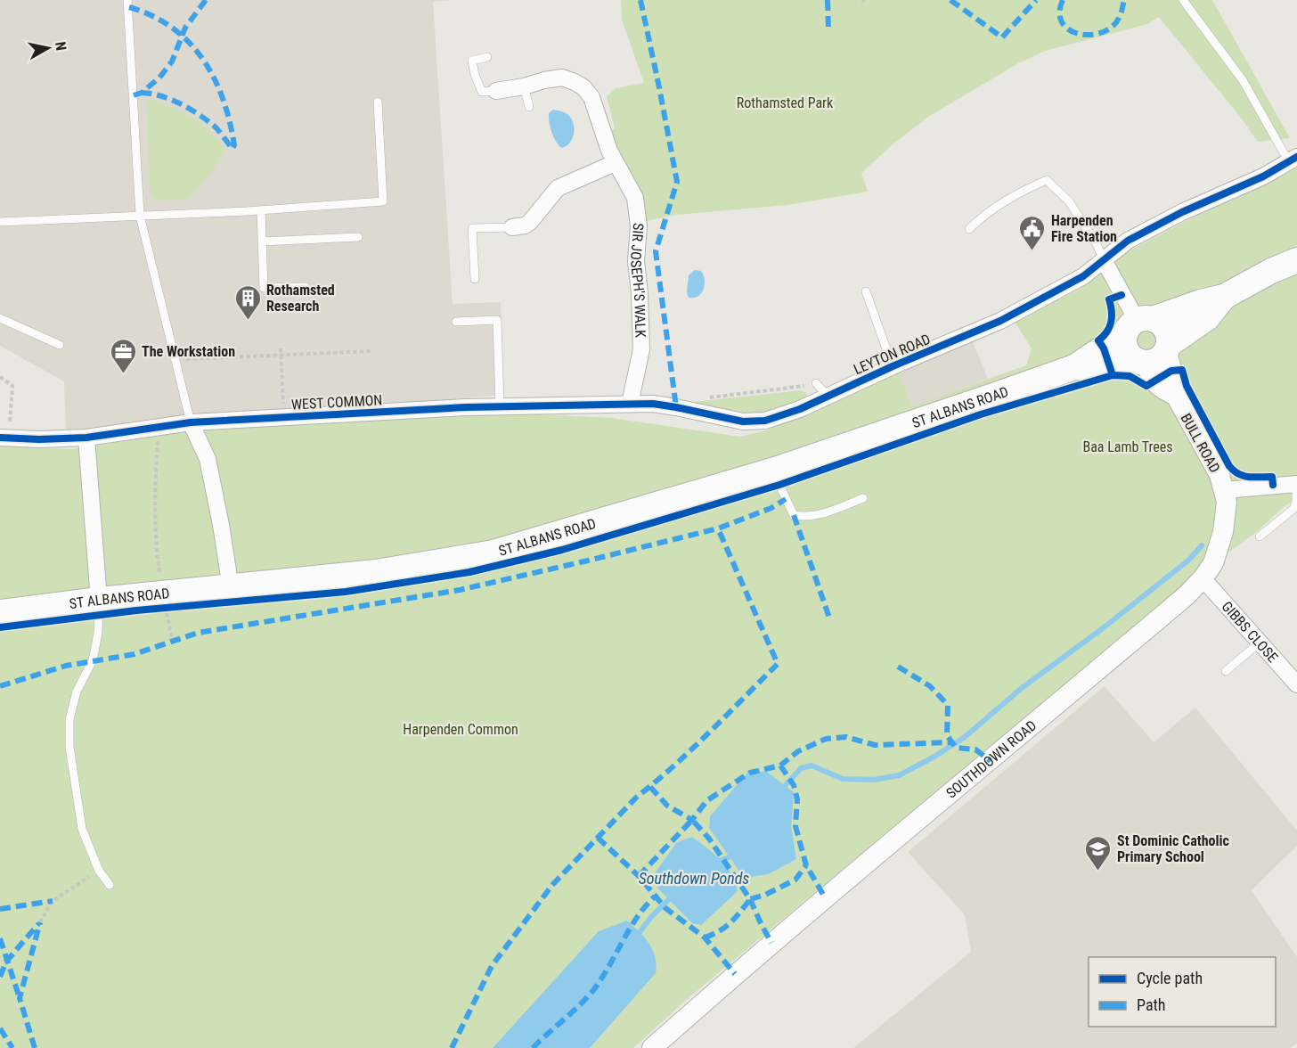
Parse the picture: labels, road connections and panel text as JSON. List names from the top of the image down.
{
  "streets": {
    "main road": ["ST ALBANS ROAD"],
    "street": [
      "SIR JOSEPH'S WALK",
      "LEYTON ROAD",
      "WEST COMMON",
      "BULL ROAD",
      "GIBBS CLOSE",
      "SOUTHDOWN ROAD"
    ]
  },
  "crossings": [
    ["SIR JOSEPH'S WALK", "WEST COMMON"],
    ["LEYTON ROAD", "WEST COMMON"],
    ["ST ALBANS ROAD", "BULL ROAD"],
    ["BULL ROAD", "SOUTHDOWN ROAD"],
    ["GIBBS CLOSE", "SOUTHDOWN ROAD"]
  ],
  "water": ["Southdown Ponds"],
  "parks": ["Rothamsted Park", "Baa Lamb Trees", "Harpenden Common"],
  "places": {
    "public building": ["Harpenden Fire Station"],
    "building": ["Rothamsted Research"],
    "office": ["The Workstation"],
    "school or university": ["St Dominic Catholic Primary School"]
  },
  "legend": ["Cycle path", "Path"],
  "north": "right"
}
